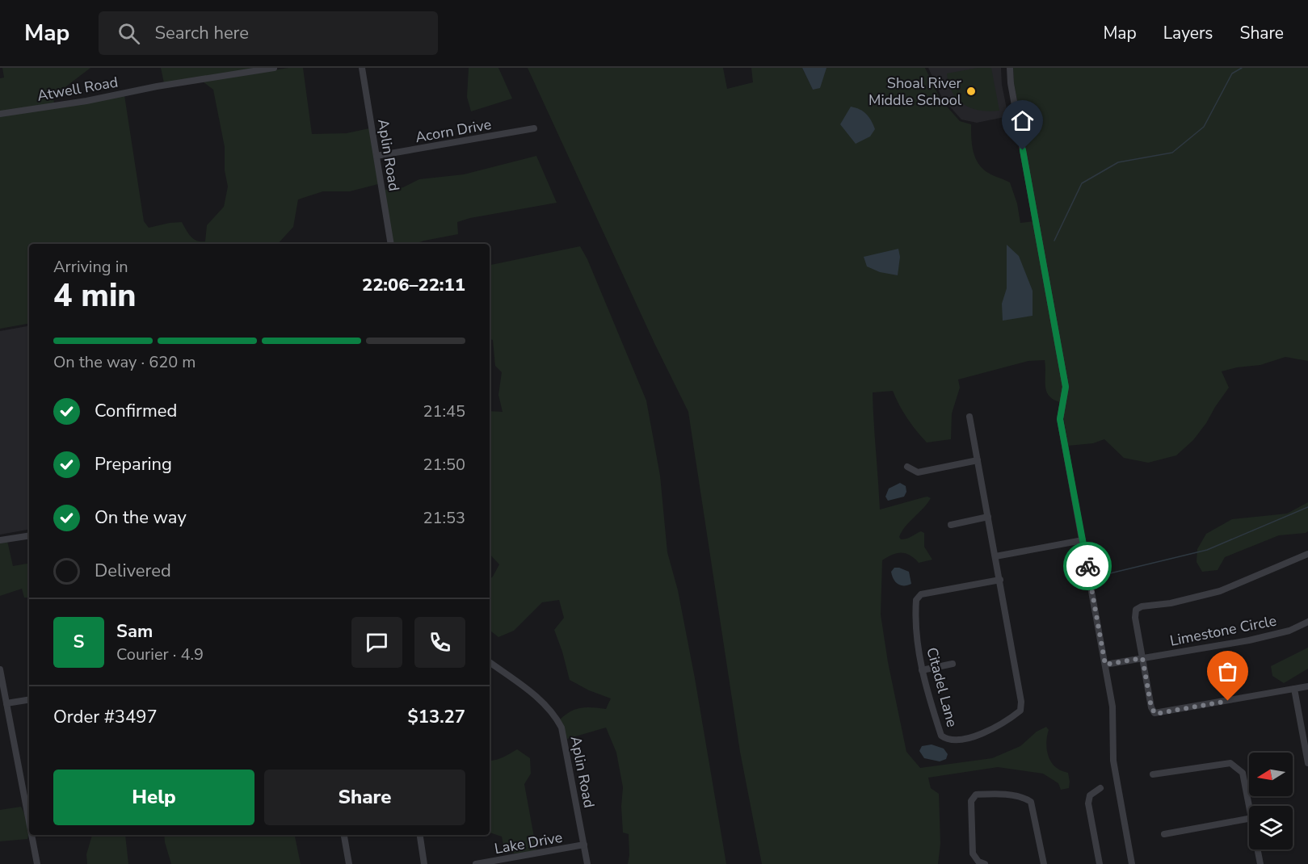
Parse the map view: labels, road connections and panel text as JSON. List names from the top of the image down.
{
  "streets": {
    "street": [
      "Atwell Road",
      "Acorn Drive",
      "Aplin Road",
      "Limestone Circle",
      "Citadel Lane",
      "Lake Drive"
    ]
  },
  "crossings": [
    ["Acorn Drive", "Aplin Road"],
    ["Aplin Road", "Lake Drive"]
  ],
  "places": ["Shoal River Middle School"],
  "north": "left",
  "page": {
    "header": "Map",
    "search": "Search here",
    "nav": ["Map", "Layers", "Share"],
    "heading": ["4 min", "Arriving in", "22:06–22:11"],
    "panel": [
      "Sam",
      "Courier · 4.9",
      "Order #3497",
      "$13.27"
    ],
    "bar": "On the way · 620 m",
    "list": [
      ["Confirmed", "21:45"],
      ["Preparing", "21:50"],
      ["On the way", "21:53"],
      "Delivered"
    ],
    "round": "S",
    "buttons": ["Help", "Share"]
  }
}
